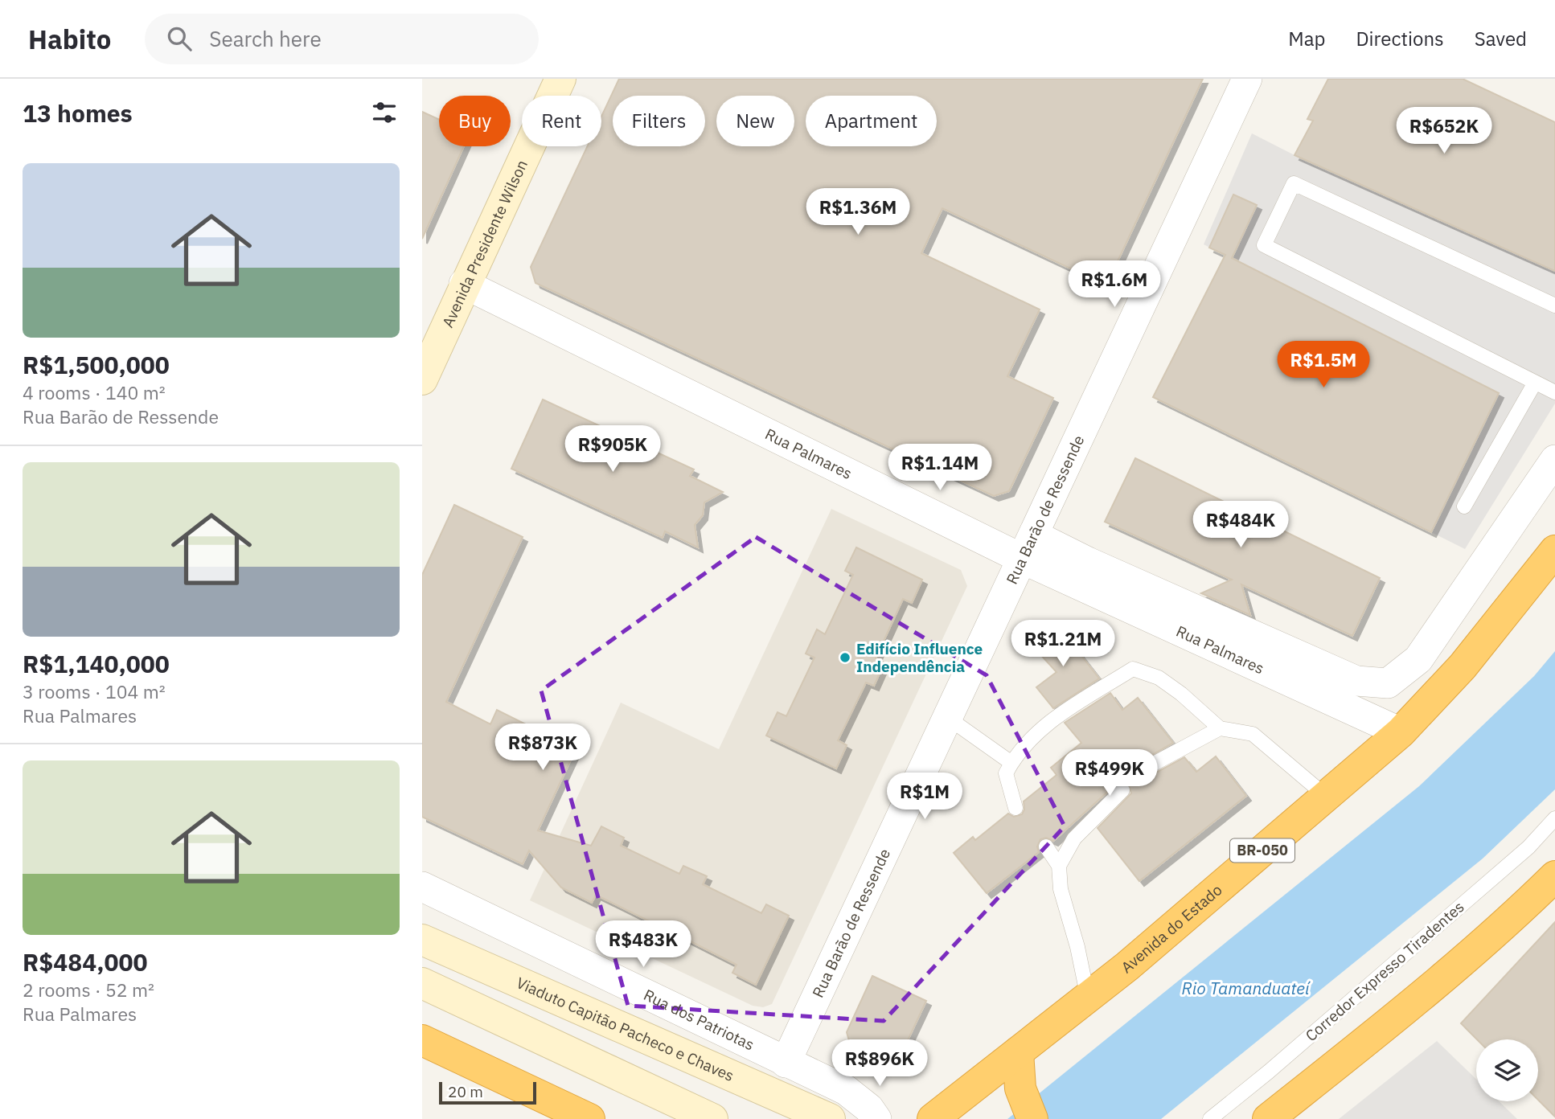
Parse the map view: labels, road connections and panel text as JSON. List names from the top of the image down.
{
  "streets": {
    "highway": ["BR-050", "Avenida do Estado"],
    "main road": ["Avenida Presidente Wilson", "Viaduto Capitão Pacheco e Chaves"],
    "street": ["Rua Palmares", "Rua Barão de Ressende", "Rua dos Patriotas"],
    "lane": ["Corredor Expresso Tiradentes"]
  },
  "crossings": [
    ["Avenida Presidente Wilson", "Rua Palmares"],
    ["Rua Palmares", "Rua Barão de Ressende"],
    ["Rua Palmares", "Avenida do Estado"],
    ["Rua Barão de Ressende", "Rua dos Patriotas"]
  ],
  "water": ["Rio Tamanduateí"],
  "places": ["Edifício Influence Independência"],
  "scale_bar": "20 m",
  "page": {
    "header": "Habito",
    "search": "Search here",
    "nav": ["Map", "Directions", "Saved"],
    "heading": "13 homes",
    "chip": [
      "Buy",
      "Rent",
      "Filters",
      "New",
      "Apartment"
    ],
    "price": [
      "R$652K",
      "R$1.36M",
      "R$1.6M",
      "R$1.5M",
      "R$905K",
      "R$1.14M",
      "R$484K",
      "R$1.21M",
      "R$873K",
      "R$499K",
      "R$1M",
      "R$483K",
      "R$896K"
    ],
    "list": [
      {
        "name": "R$1,500,000",
        "note": "4 rooms · 140 m² · Rua Barão de Ressende"
      },
      {
        "name": "R$1,140,000",
        "note": "3 rooms · 104 m² · Rua Palmares"
      },
      {
        "name": "R$484,000",
        "note": "2 rooms · 52 m² · Rua Palmares"
      }
    ],
    "scale": "20 m"
  }
}
